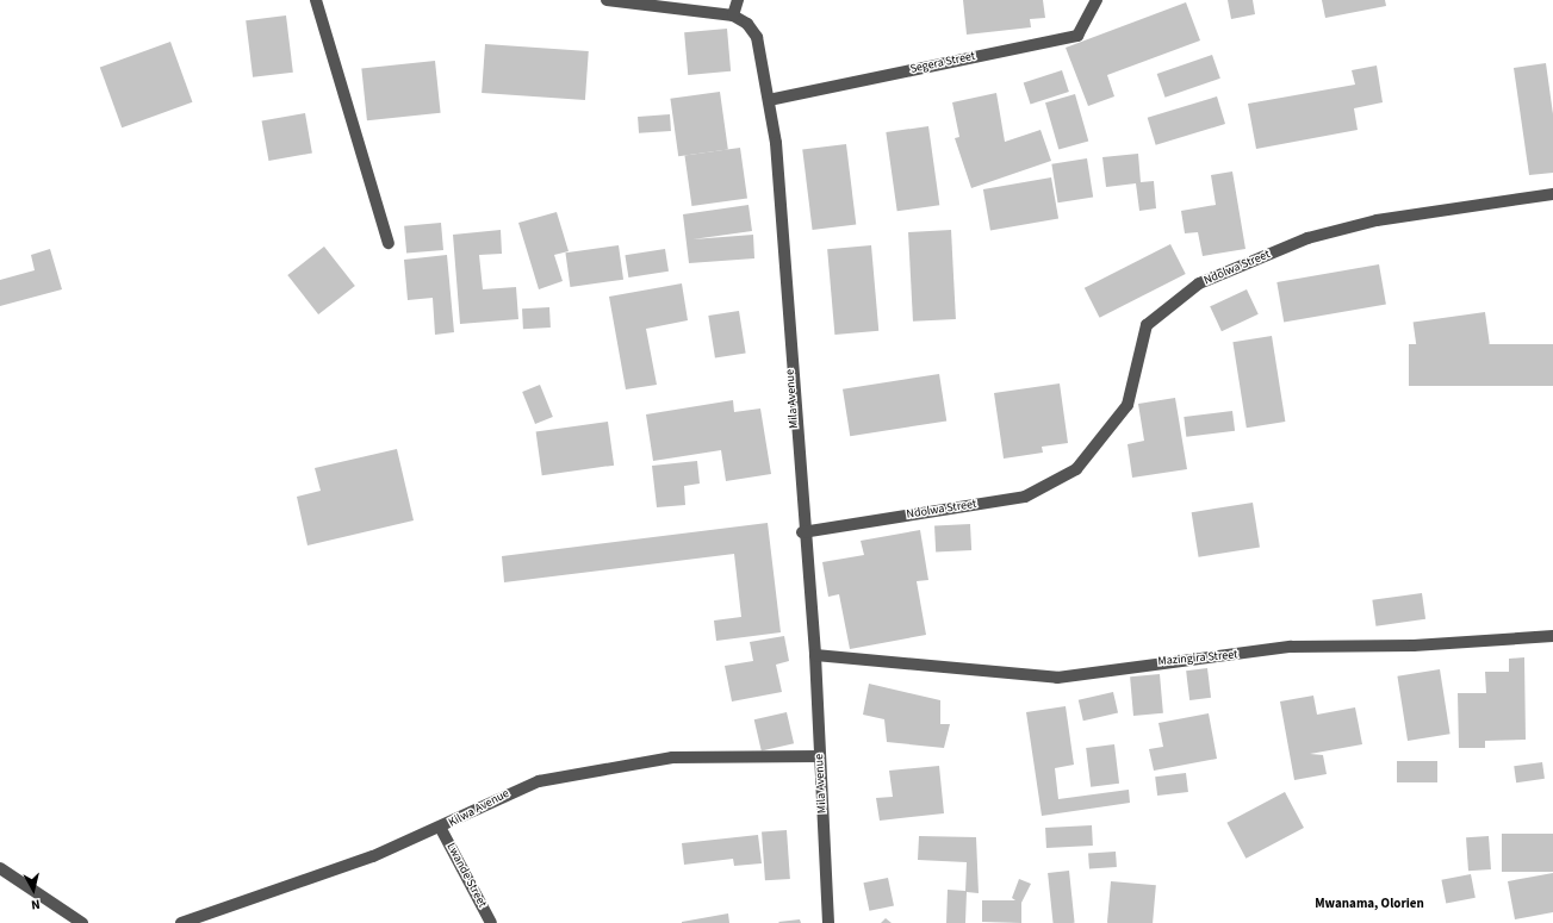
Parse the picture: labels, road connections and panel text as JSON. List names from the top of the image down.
{
  "streets": {
    "street": [
      "Segera Street",
      "Ndolwa Street",
      "Mila Avenue",
      "Mazingira Street",
      "Kilwa Avenue",
      "Lwande Street"
    ]
  },
  "crossings": [
    ["Segera Street", "Mila Avenue"],
    ["Ndolwa Street", "Mila Avenue"],
    ["Mila Avenue", "Mazingira Street"],
    ["Mila Avenue", "Kilwa Avenue"],
    ["Kilwa Avenue", "Lwande Street"]
  ],
  "districts": ["Mwanama, Olorien"],
  "north": "bottom"
}
